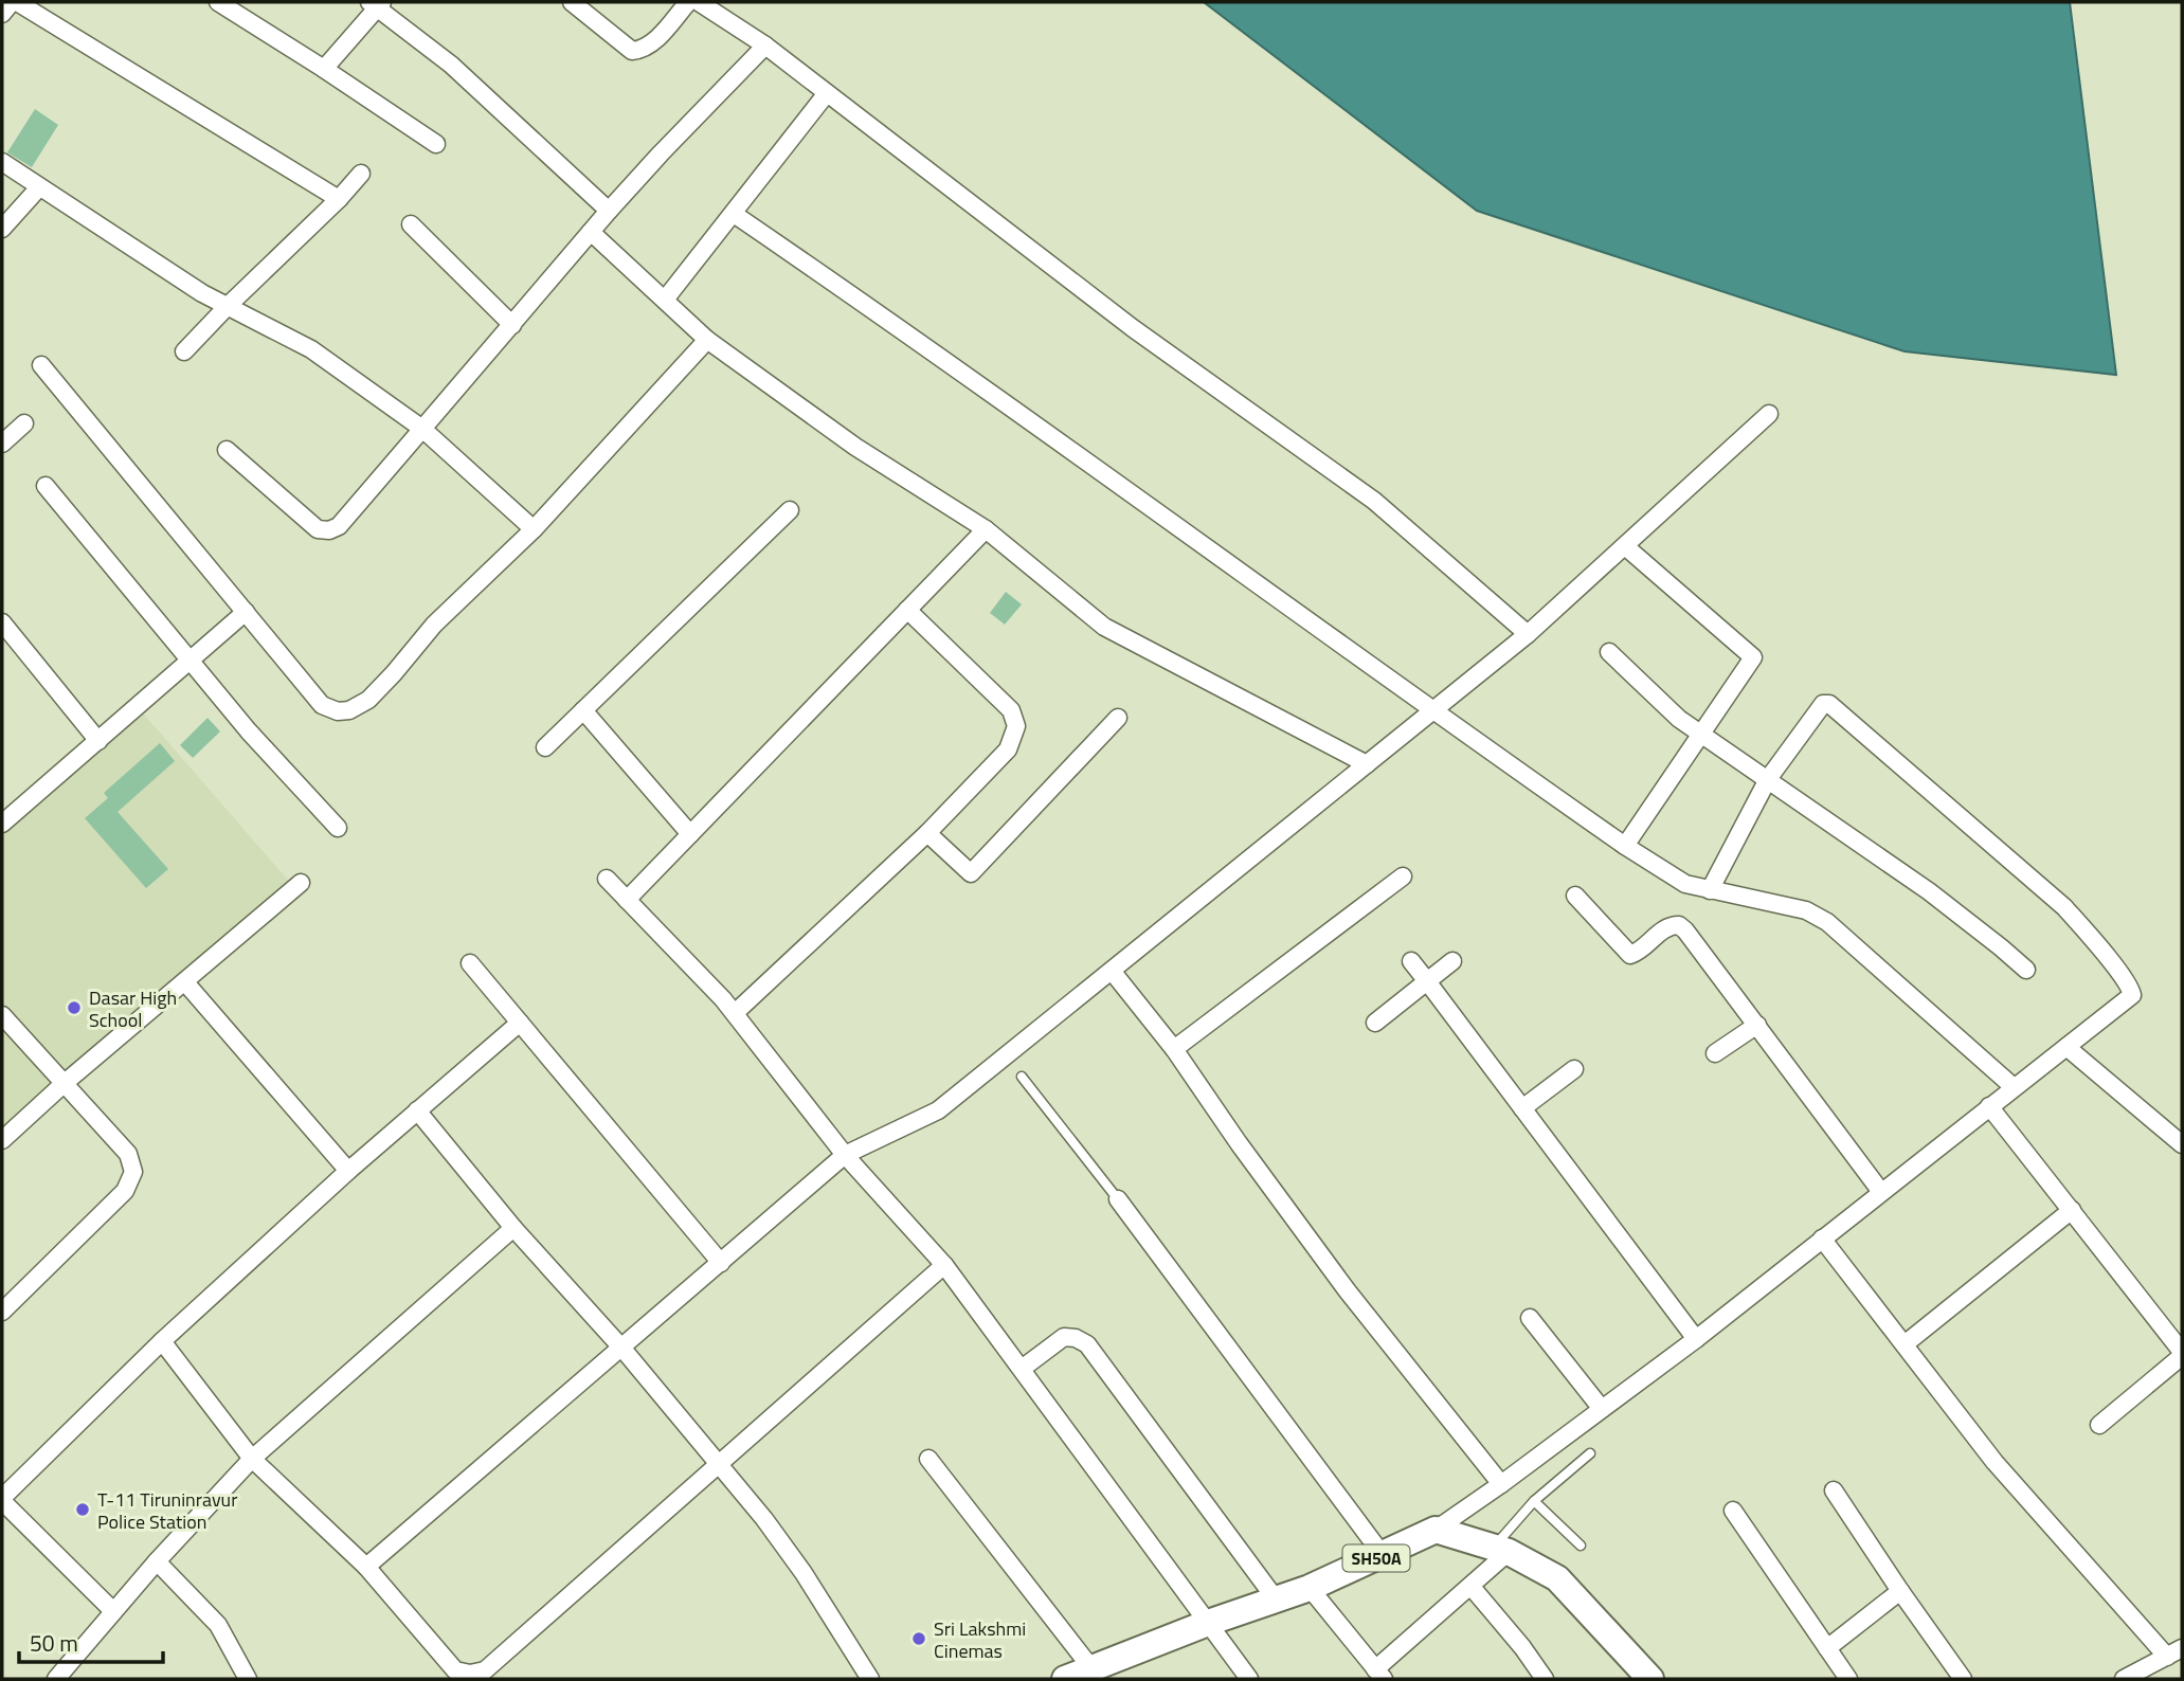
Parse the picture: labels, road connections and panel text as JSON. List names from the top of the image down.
{
  "streets": {
    "main road": ["SH50A"]
  },
  "places": ["Dasar High School", "T-11 Tiruninravur Police Station", "Sri Lakshmi Cinemas"],
  "scale_bar": "50 m"
}
